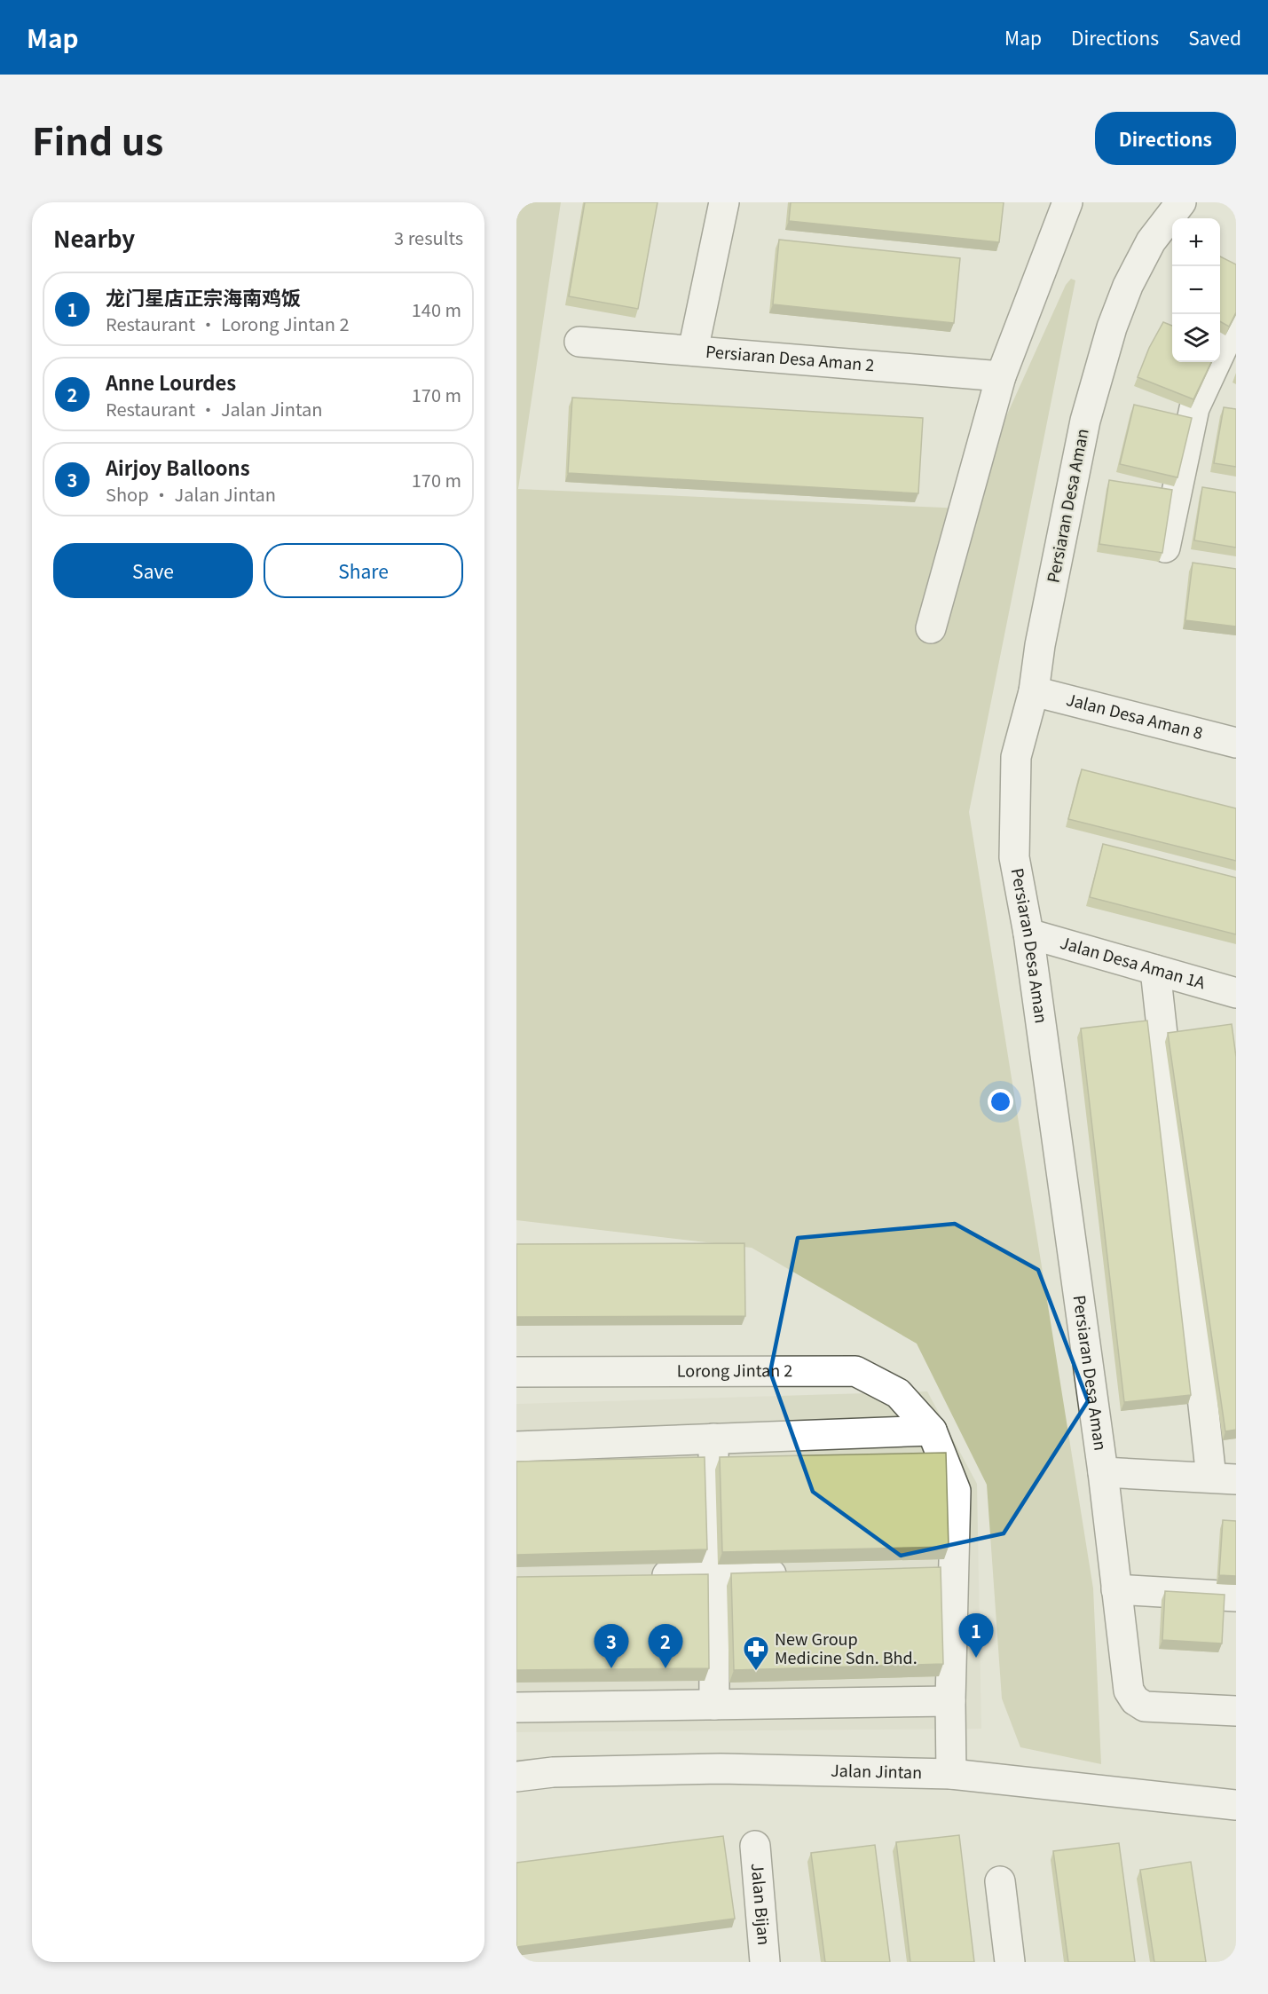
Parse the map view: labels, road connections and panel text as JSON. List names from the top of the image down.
{
  "streets": {
    "street": [
      "Persiaran Desa Aman 2",
      "Persiaran Desa Aman",
      "Jalan Desa Aman 8",
      "Jalan Desa Aman 1A",
      "Lorong Jintan 2",
      "Jalan Jintan",
      "Jalan Bijan"
    ]
  },
  "crossings": [
    ["Persiaran Desa Aman", "Jalan Desa Aman 8"],
    ["Persiaran Desa Aman", "Jalan Desa Aman 1A"],
    ["Lorong Jintan 2", "Jalan Jintan"]
  ],
  "places": {
    "pharmacy": ["New Group Medicine Sdn. Bhd."]
  },
  "page": {
    "header": "Map",
    "nav": ["Map", "Directions", "Saved"],
    "title": "Find us",
    "buttons": [
      "Directions",
      ["Save", "Share"]
    ],
    "heading": ["Nearby", "3 results"],
    "map_buttons": ["+", "−"],
    "list": [
      {
        "mark": "1",
        "name": "龙门星店正宗海南鸡饭",
        "note": "Restaurant · Lorong Jintan 2",
        "value": "140 m"
      },
      {
        "mark": "2",
        "name": "Anne Lourdes",
        "note": "Restaurant · Jalan Jintan",
        "value": "170 m"
      },
      {
        "mark": "3",
        "name": "Airjoy Balloons",
        "note": "Shop · Jalan Jintan",
        "value": "170 m"
      }
    ],
    "pins": ["1", "2", "3"]
  }
}
